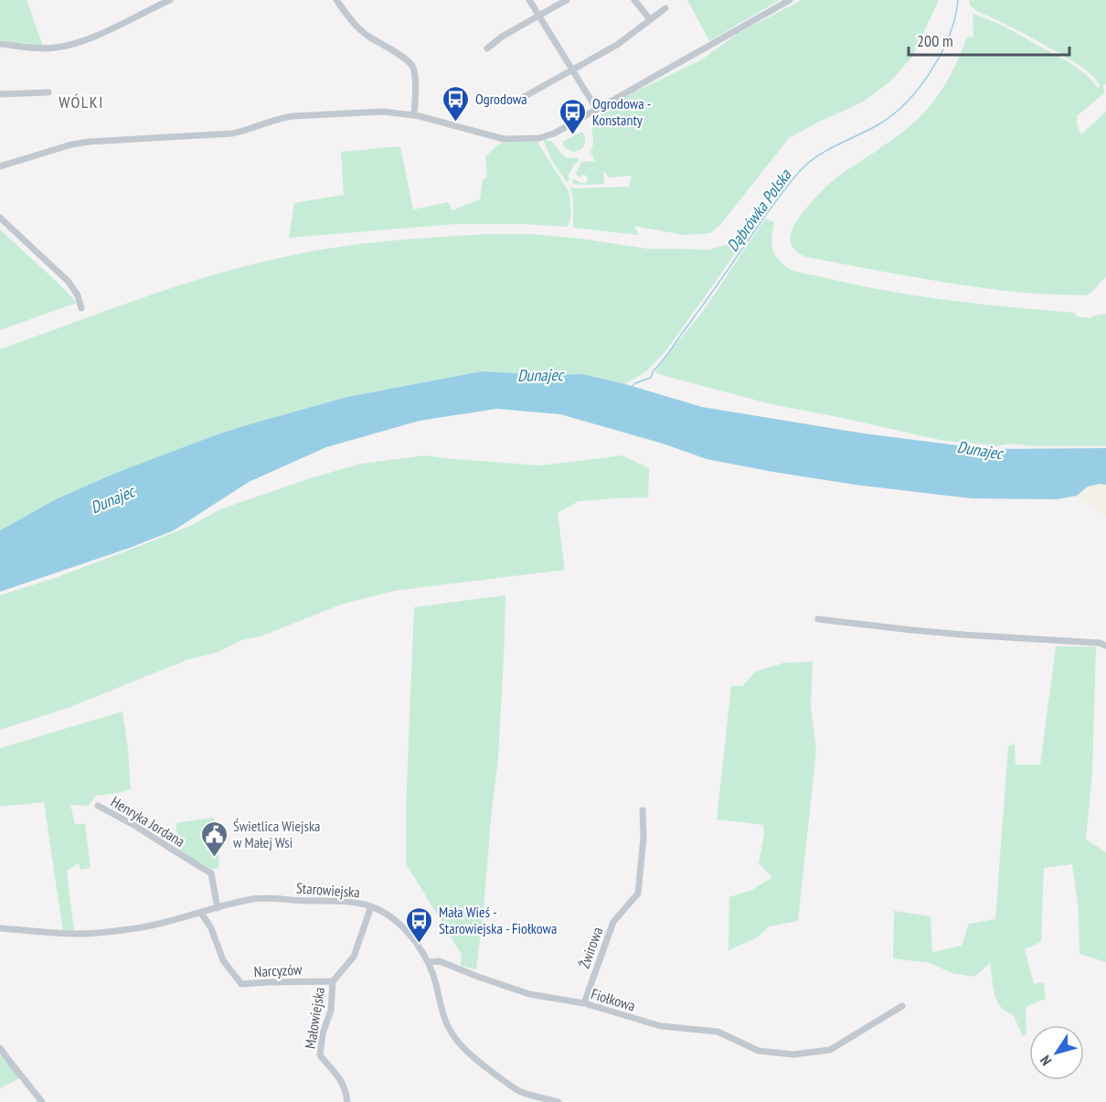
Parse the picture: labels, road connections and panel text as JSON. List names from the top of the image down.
{
  "streets": {
    "street": [
      "Henryka Jordana",
      "Starowiejska",
      "Żwirowa",
      "Narcyzów",
      "Fiołkowa",
      "Małowiejska"
    ]
  },
  "crossings": [
    ["Henryka Jordana", "Starowiejska"],
    ["Starowiejska", "Narcyzów"],
    ["Starowiejska", "Fiołkowa"],
    ["Starowiejska", "Małowiejska"],
    ["Żwirowa", "Fiołkowa"],
    ["Narcyzów", "Małowiejska"]
  ],
  "districts": ["WÓLKI"],
  "water": ["Dąbrówka Polska", "Dunajec"],
  "places": {
    "bus stop": ["Ogrodowa", "Ogrodowa - Konstanty", "Mała Wieś - Starowiejska - Fiołkowa"],
    "public building": ["Świetlica Wiejska w Małej Wsi"]
  },
  "scale_bar": "200 m",
  "north": "bottom left"
}
